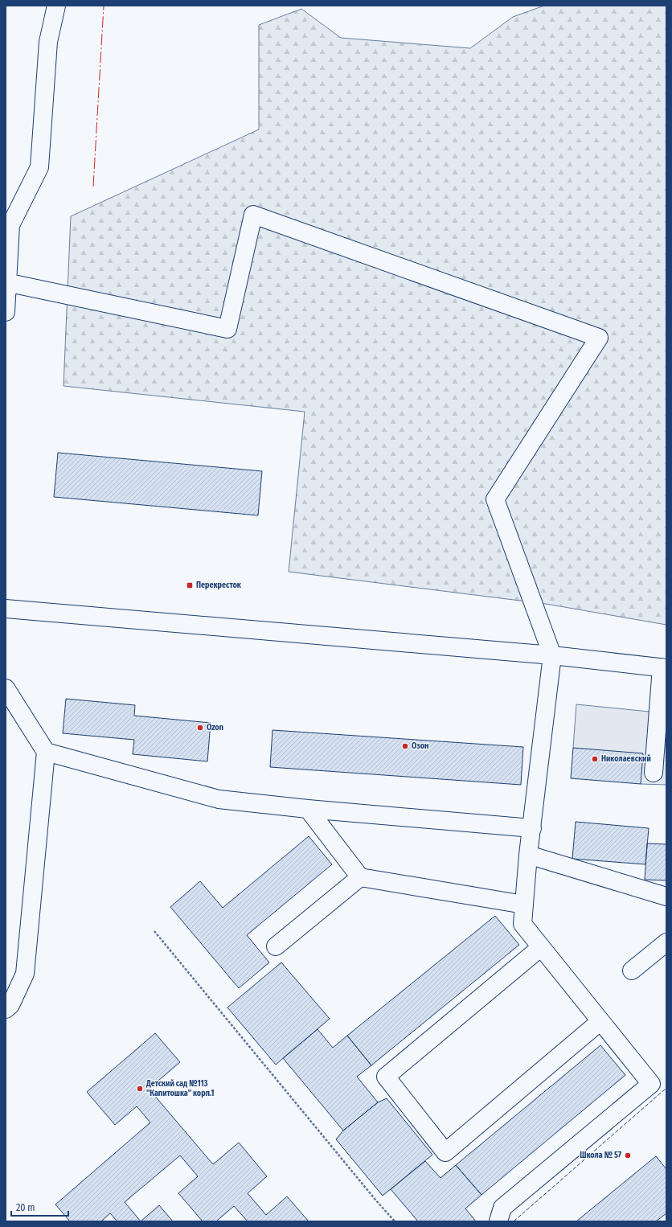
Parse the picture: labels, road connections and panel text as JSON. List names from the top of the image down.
{
  "places": {
    "transit": ["Перекресток"],
    "other": [
      "Ozon",
      "Озон",
      "Николаевский",
      "Детский сад №113 \"Капитошка\" корп.1",
      "Школа № 57"
    ]
  },
  "scale_bar": "20 m"
}
